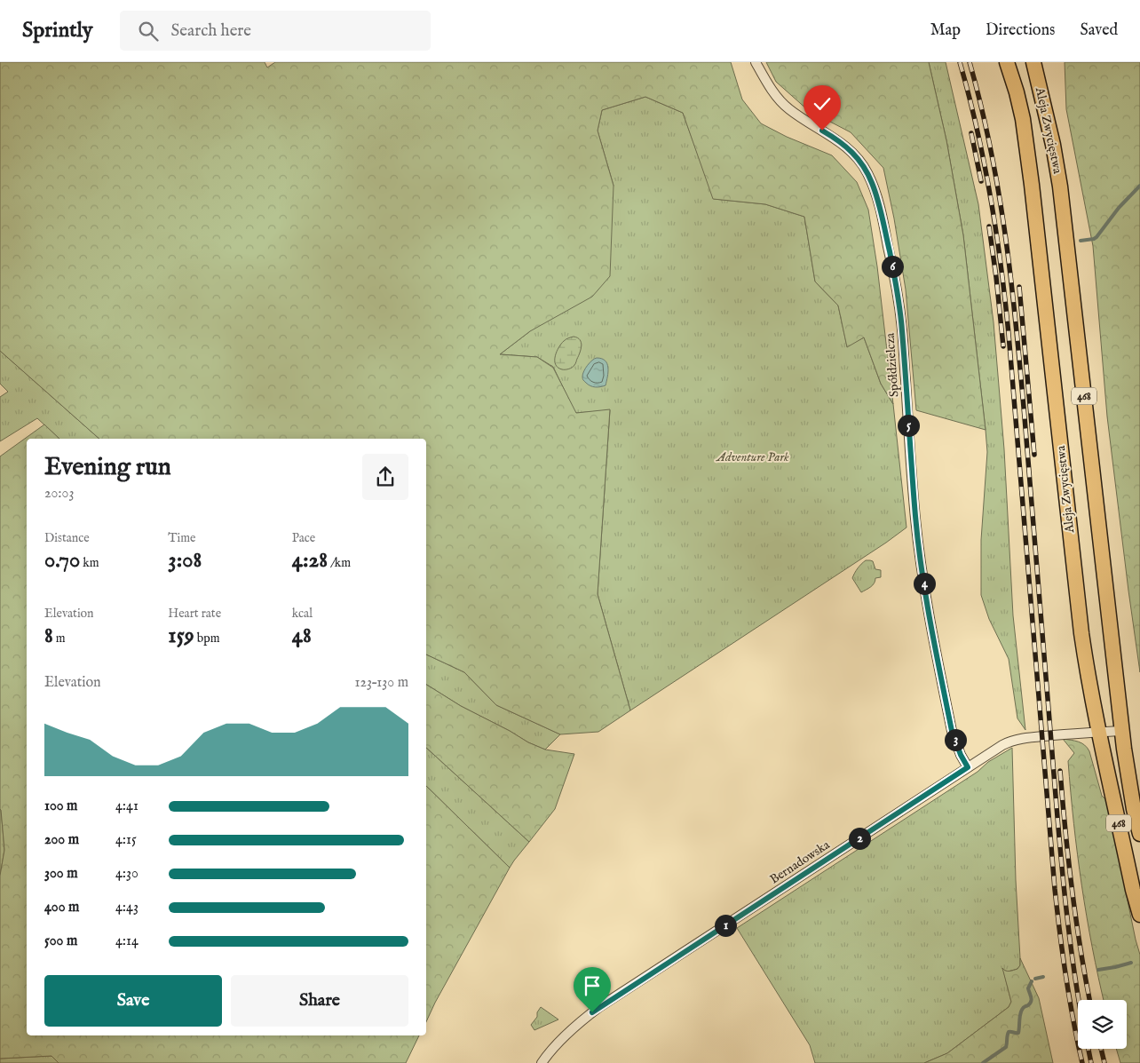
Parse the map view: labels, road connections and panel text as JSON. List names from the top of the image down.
{
  "streets": {
    "main road": ["Aleja Zwycięstwa", "468"],
    "street": ["Spółdzielcza", "Bernadowska"]
  },
  "crossings": [
    ["Aleja Zwycięstwa", "Bernadowska"],
    ["Spółdzielcza", "Bernadowska"]
  ],
  "parks": ["Adventure Park"],
  "page": {
    "header": "Sprintly",
    "search": "Search here",
    "nav": ["Map", "Directions", "Saved"],
    "pins": [
      "6",
      "5",
      "4",
      "3",
      "2",
      "1"
    ],
    "heading": ["Evening run", "20:03"],
    "stats": [
      ["Distance", "0.70 km"],
      ["Time", "3:08"],
      ["Pace", "4:28 /km"],
      ["Elevation", "8 m"],
      ["Heart rate", "159 bpm"],
      ["kcal", "48"]
    ],
    "chart": ["Elevation", "123–130 m"],
    "list": [
      {
        "name": "100 m",
        "note": "4:41"
      },
      {
        "name": "200 m",
        "note": "4:15"
      },
      {
        "name": "300 m",
        "note": "4:30"
      },
      {
        "name": "400 m",
        "note": "4:43"
      },
      {
        "name": "500 m",
        "note": "4:14"
      }
    ],
    "buttons": ["Save", "Share"]
  }
}
